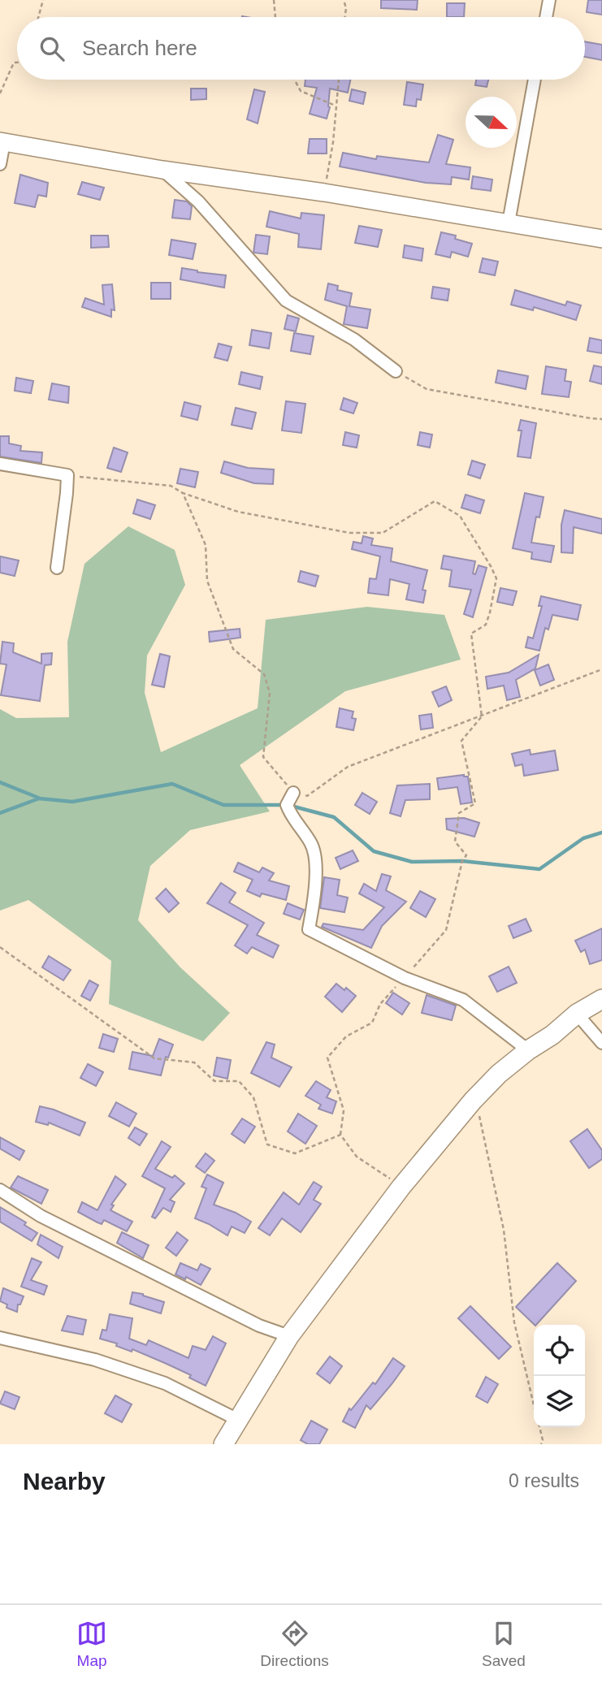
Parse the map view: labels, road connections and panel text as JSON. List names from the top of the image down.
{
  "north": "right",
  "page": {
    "search": "Search here",
    "heading": ["Nearby", "0 results"],
    "nav": ["Map", "Directions", "Saved"]
  }
}
